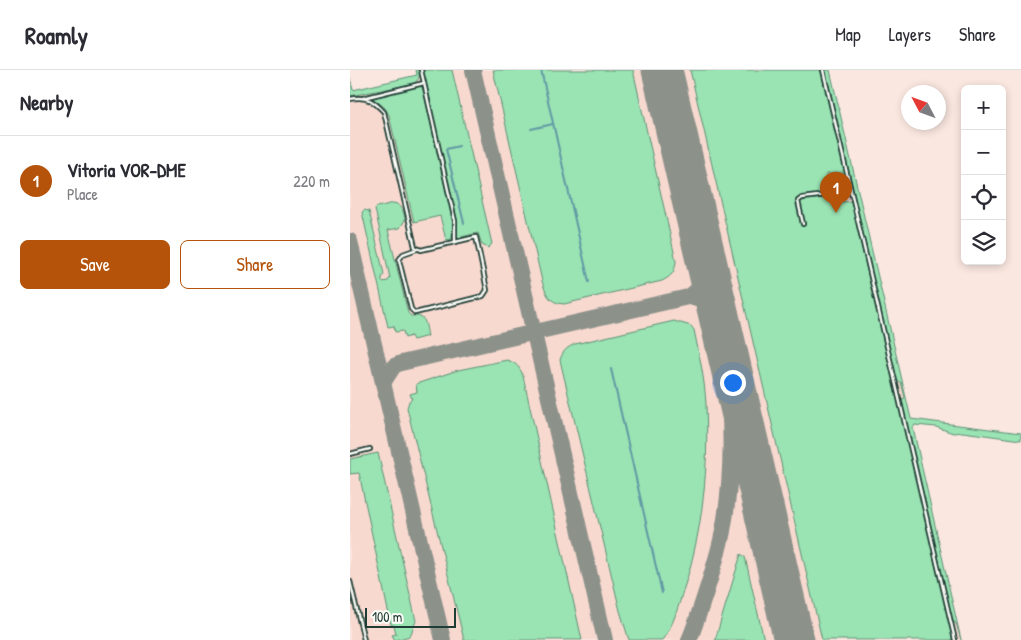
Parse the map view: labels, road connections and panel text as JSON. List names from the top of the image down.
{
  "scale_bar": "100 m",
  "north": "top left",
  "page": {
    "header": "Roamly",
    "nav": ["Map", "Layers", "Share"],
    "heading": "Nearby",
    "map_buttons": ["+", "−"],
    "list": [
      {
        "mark": "1",
        "name": "Vitoria VOR-DME",
        "note": "Place",
        "value": "220 m"
      }
    ],
    "pins": "1",
    "buttons": ["Save", "Share"],
    "scale": "100 m"
  }
}
